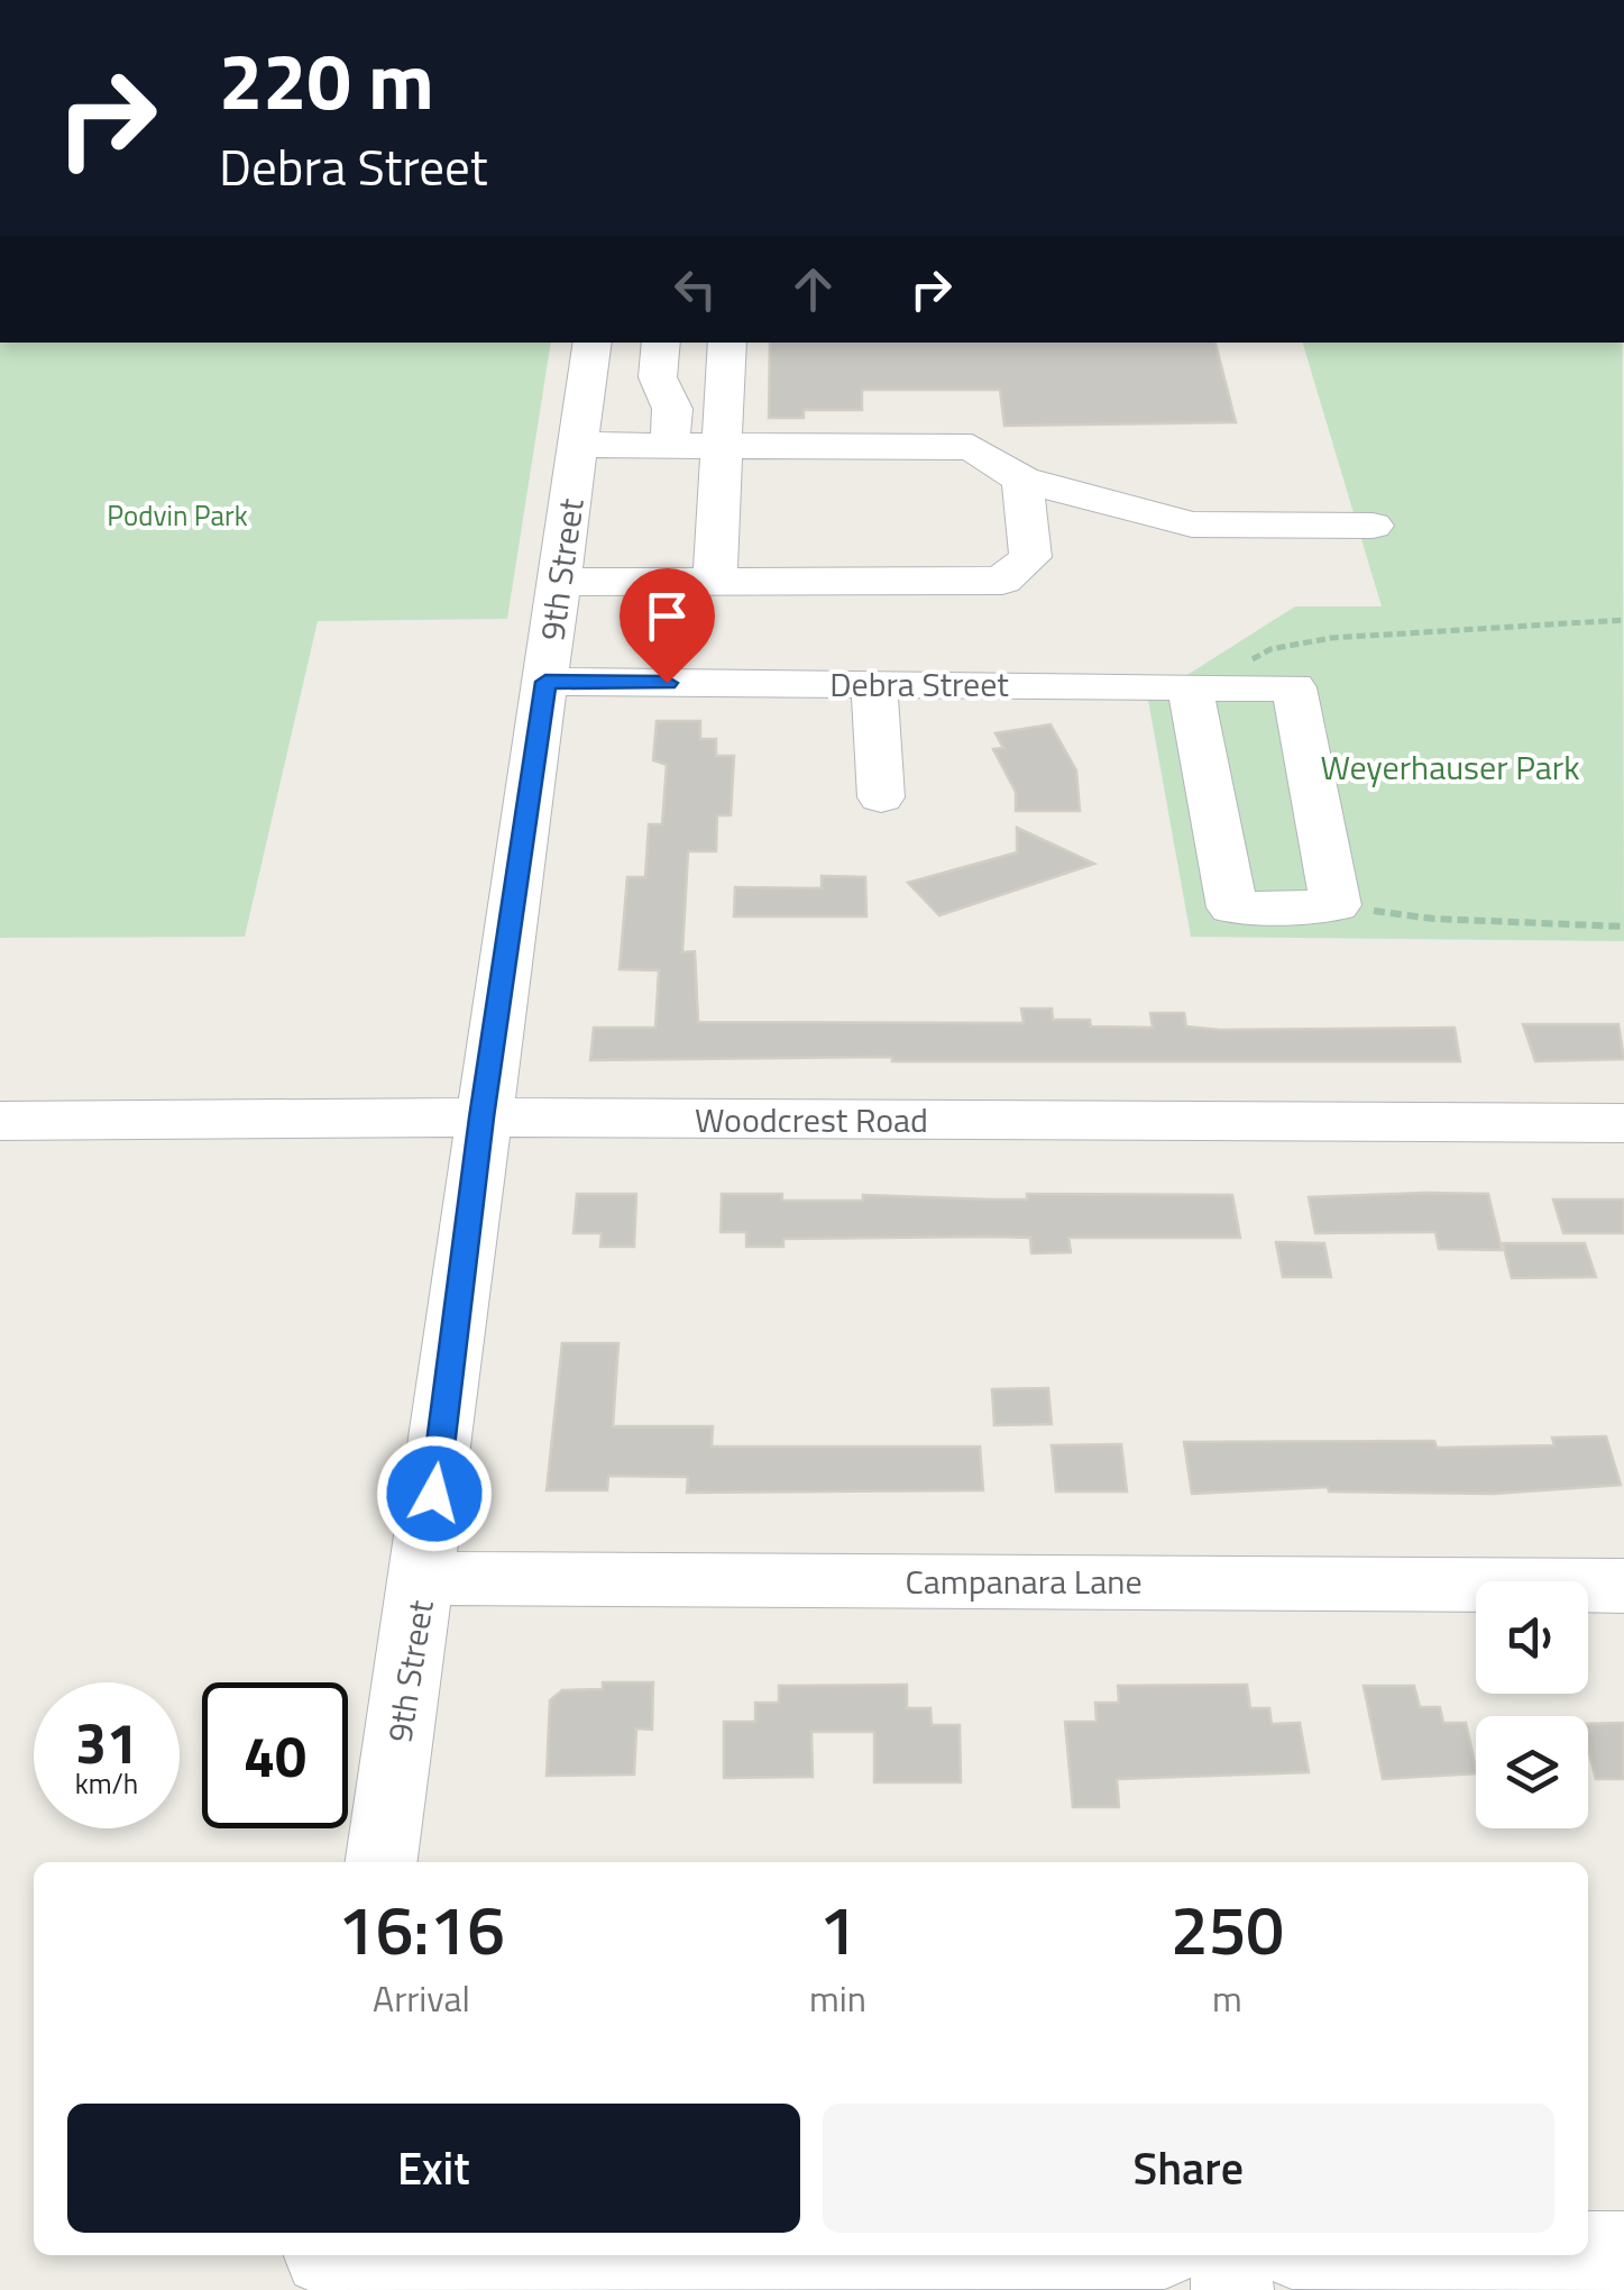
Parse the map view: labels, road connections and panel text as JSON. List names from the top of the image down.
{
  "streets": {
    "street": [
      "9th Street",
      "Debra Street",
      "Woodcrest Road",
      "Campanara Lane"
    ]
  },
  "crossings": [
    ["9th Street", "Debra Street"],
    ["9th Street", "Woodcrest Road"],
    ["9th Street", "Campanara Lane"]
  ],
  "parks": ["Podvin Park", "Weyerhauser Park"],
  "page": {
    "turn": ["220 m", "Debra Street"],
    "speed": "31 km/h",
    "limit": "40",
    "eta": [
      "16:16",
      "Arrival",
      "1",
      "min",
      "250",
      "m"
    ],
    "buttons": ["Exit", "Share"]
  }
}
